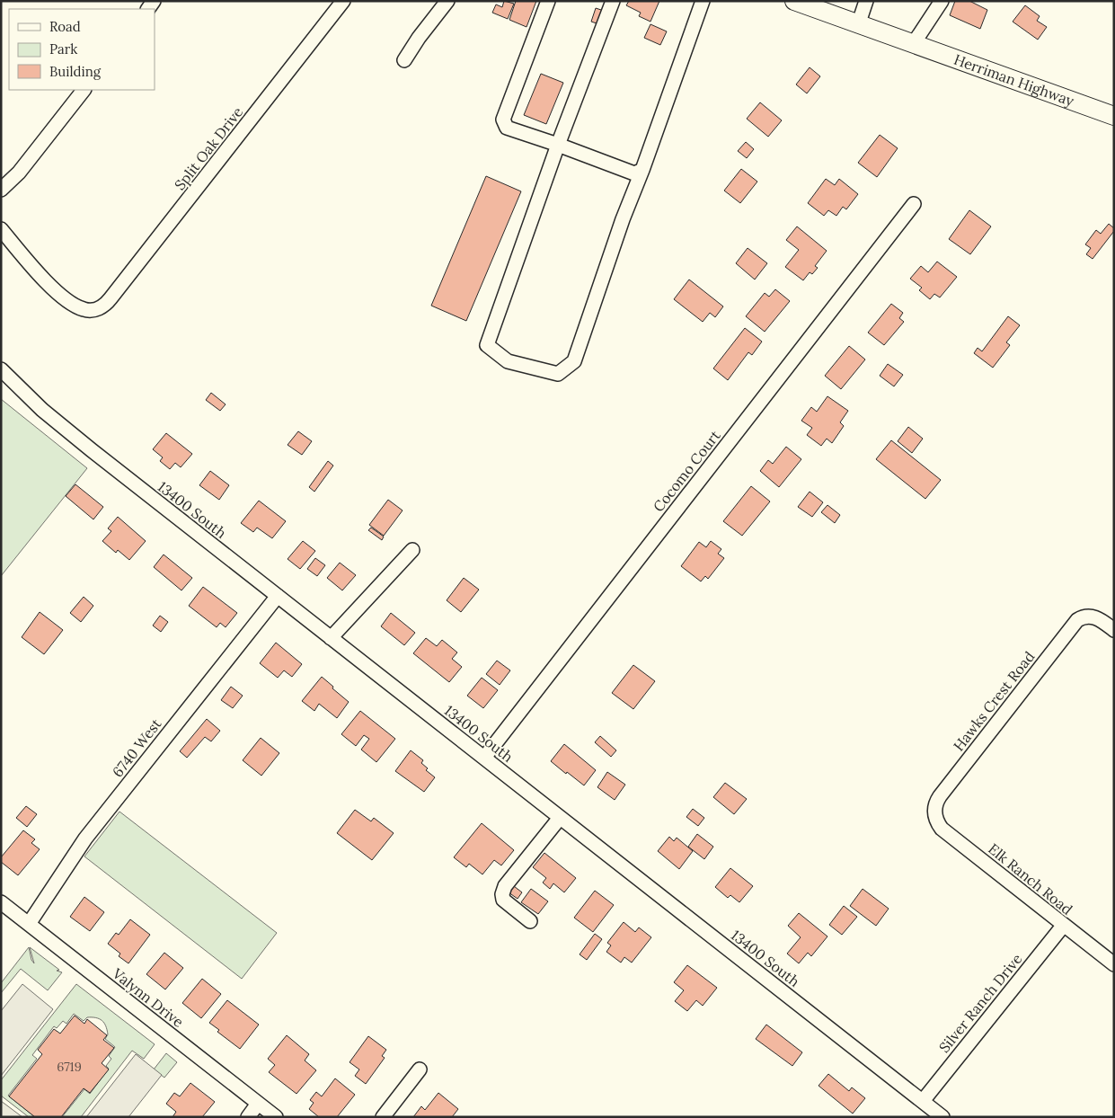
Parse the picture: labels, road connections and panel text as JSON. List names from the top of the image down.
{
  "streets": {
    "main road": ["Herriman Highway"],
    "street": [
      "Split Oak Drive",
      "Cocomo Court",
      "13400 South",
      "Hawks Crest Road",
      "6740 West",
      "Elk Ranch Road",
      "Valynn Drive",
      "Silver Ranch Drive"
    ]
  },
  "crossings": [
    ["Cocomo Court", "13400 South"],
    ["13400 South", "6740 West"],
    ["13400 South", "Silver Ranch Drive"],
    ["Hawks Crest Road", "Elk Ranch Road"],
    ["6740 West", "Valynn Drive"],
    ["Elk Ranch Road", "Silver Ranch Drive"]
  ],
  "house_numbers": ["6719"],
  "legend": ["Road", "Park", "Building"]
}
